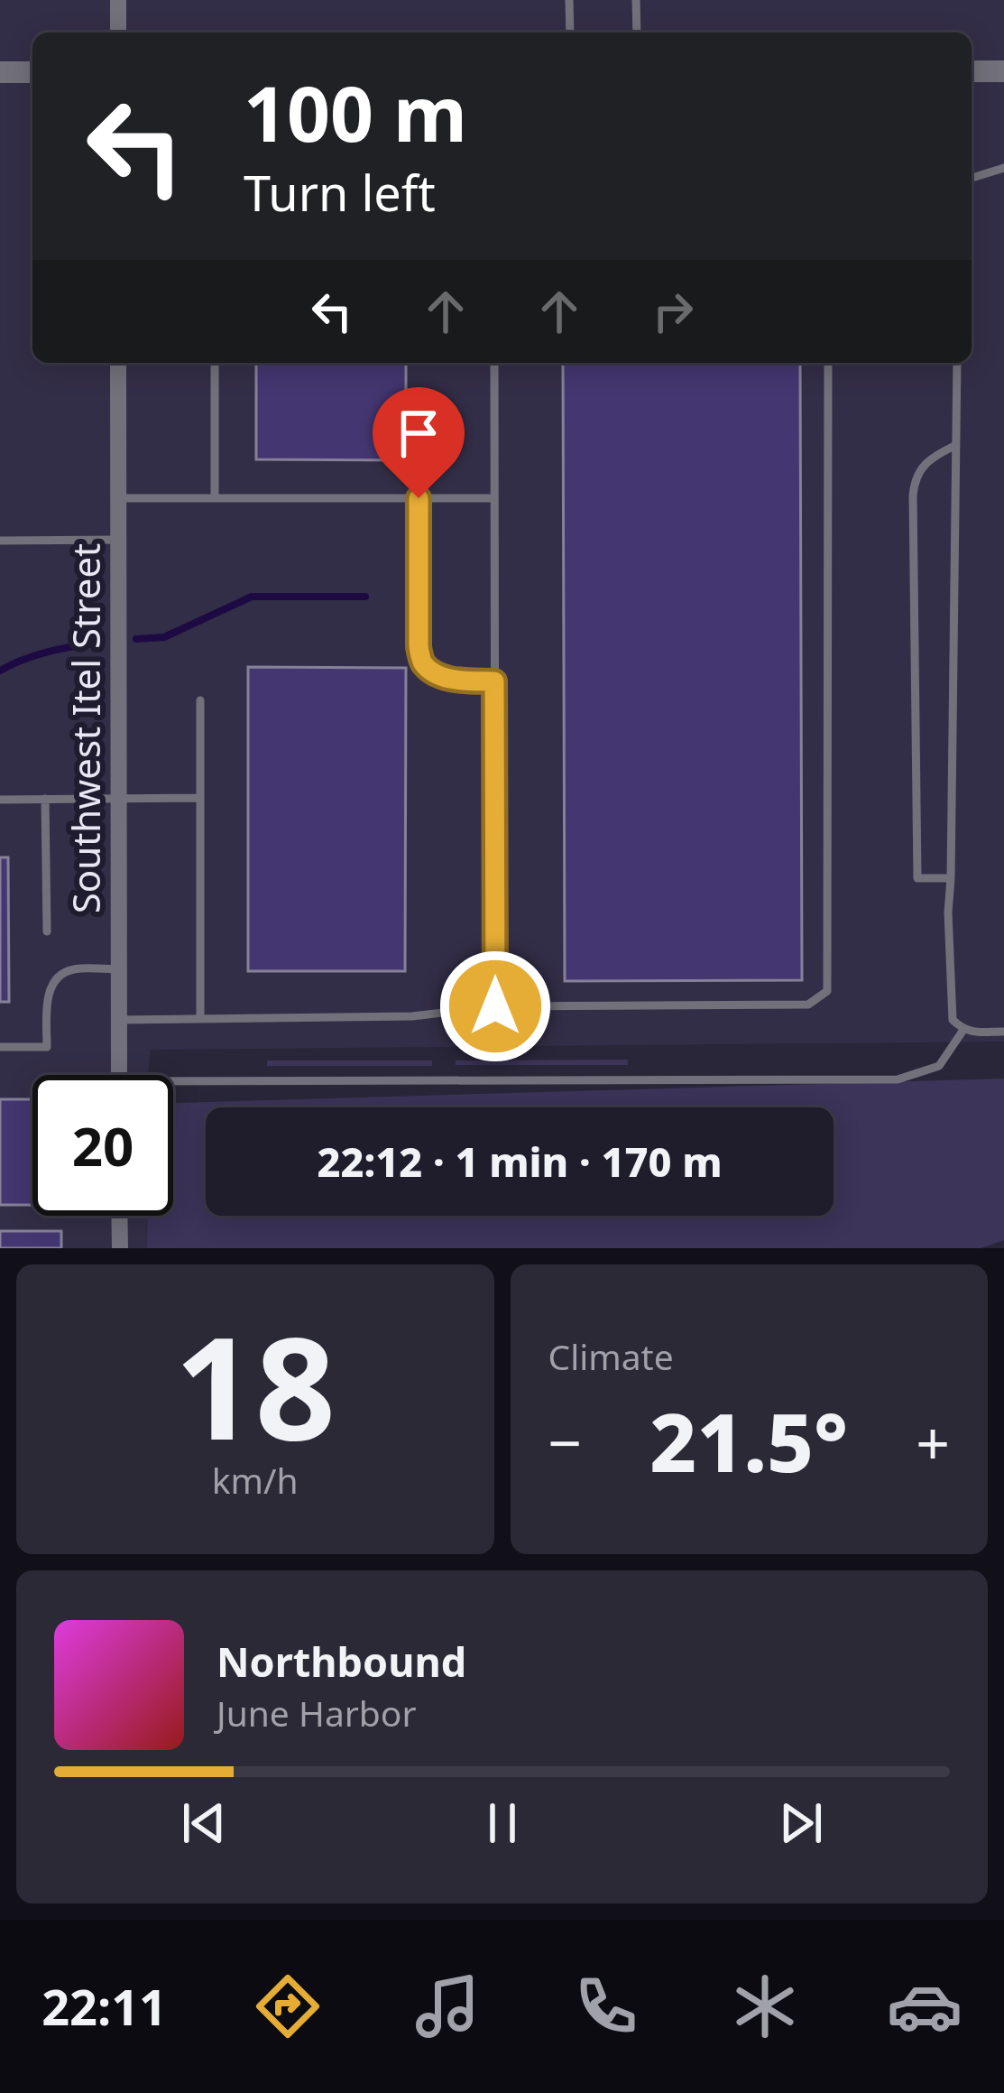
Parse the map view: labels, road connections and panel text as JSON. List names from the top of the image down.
{
  "streets": {
    "street": ["Southwest Itel Street"]
  },
  "page": {
    "turn": ["100 m", "Turn left"],
    "limit": "20",
    "trip": "22:12 · 1 min · 170 m",
    "tile": [
      ["18", "km/h"],
      "Climate"
    ],
    "heat": ["−", "21.5°", "+"],
    "song": ["Northbound", "June Harbor"],
    "tabs": "22:11"
  }
}
